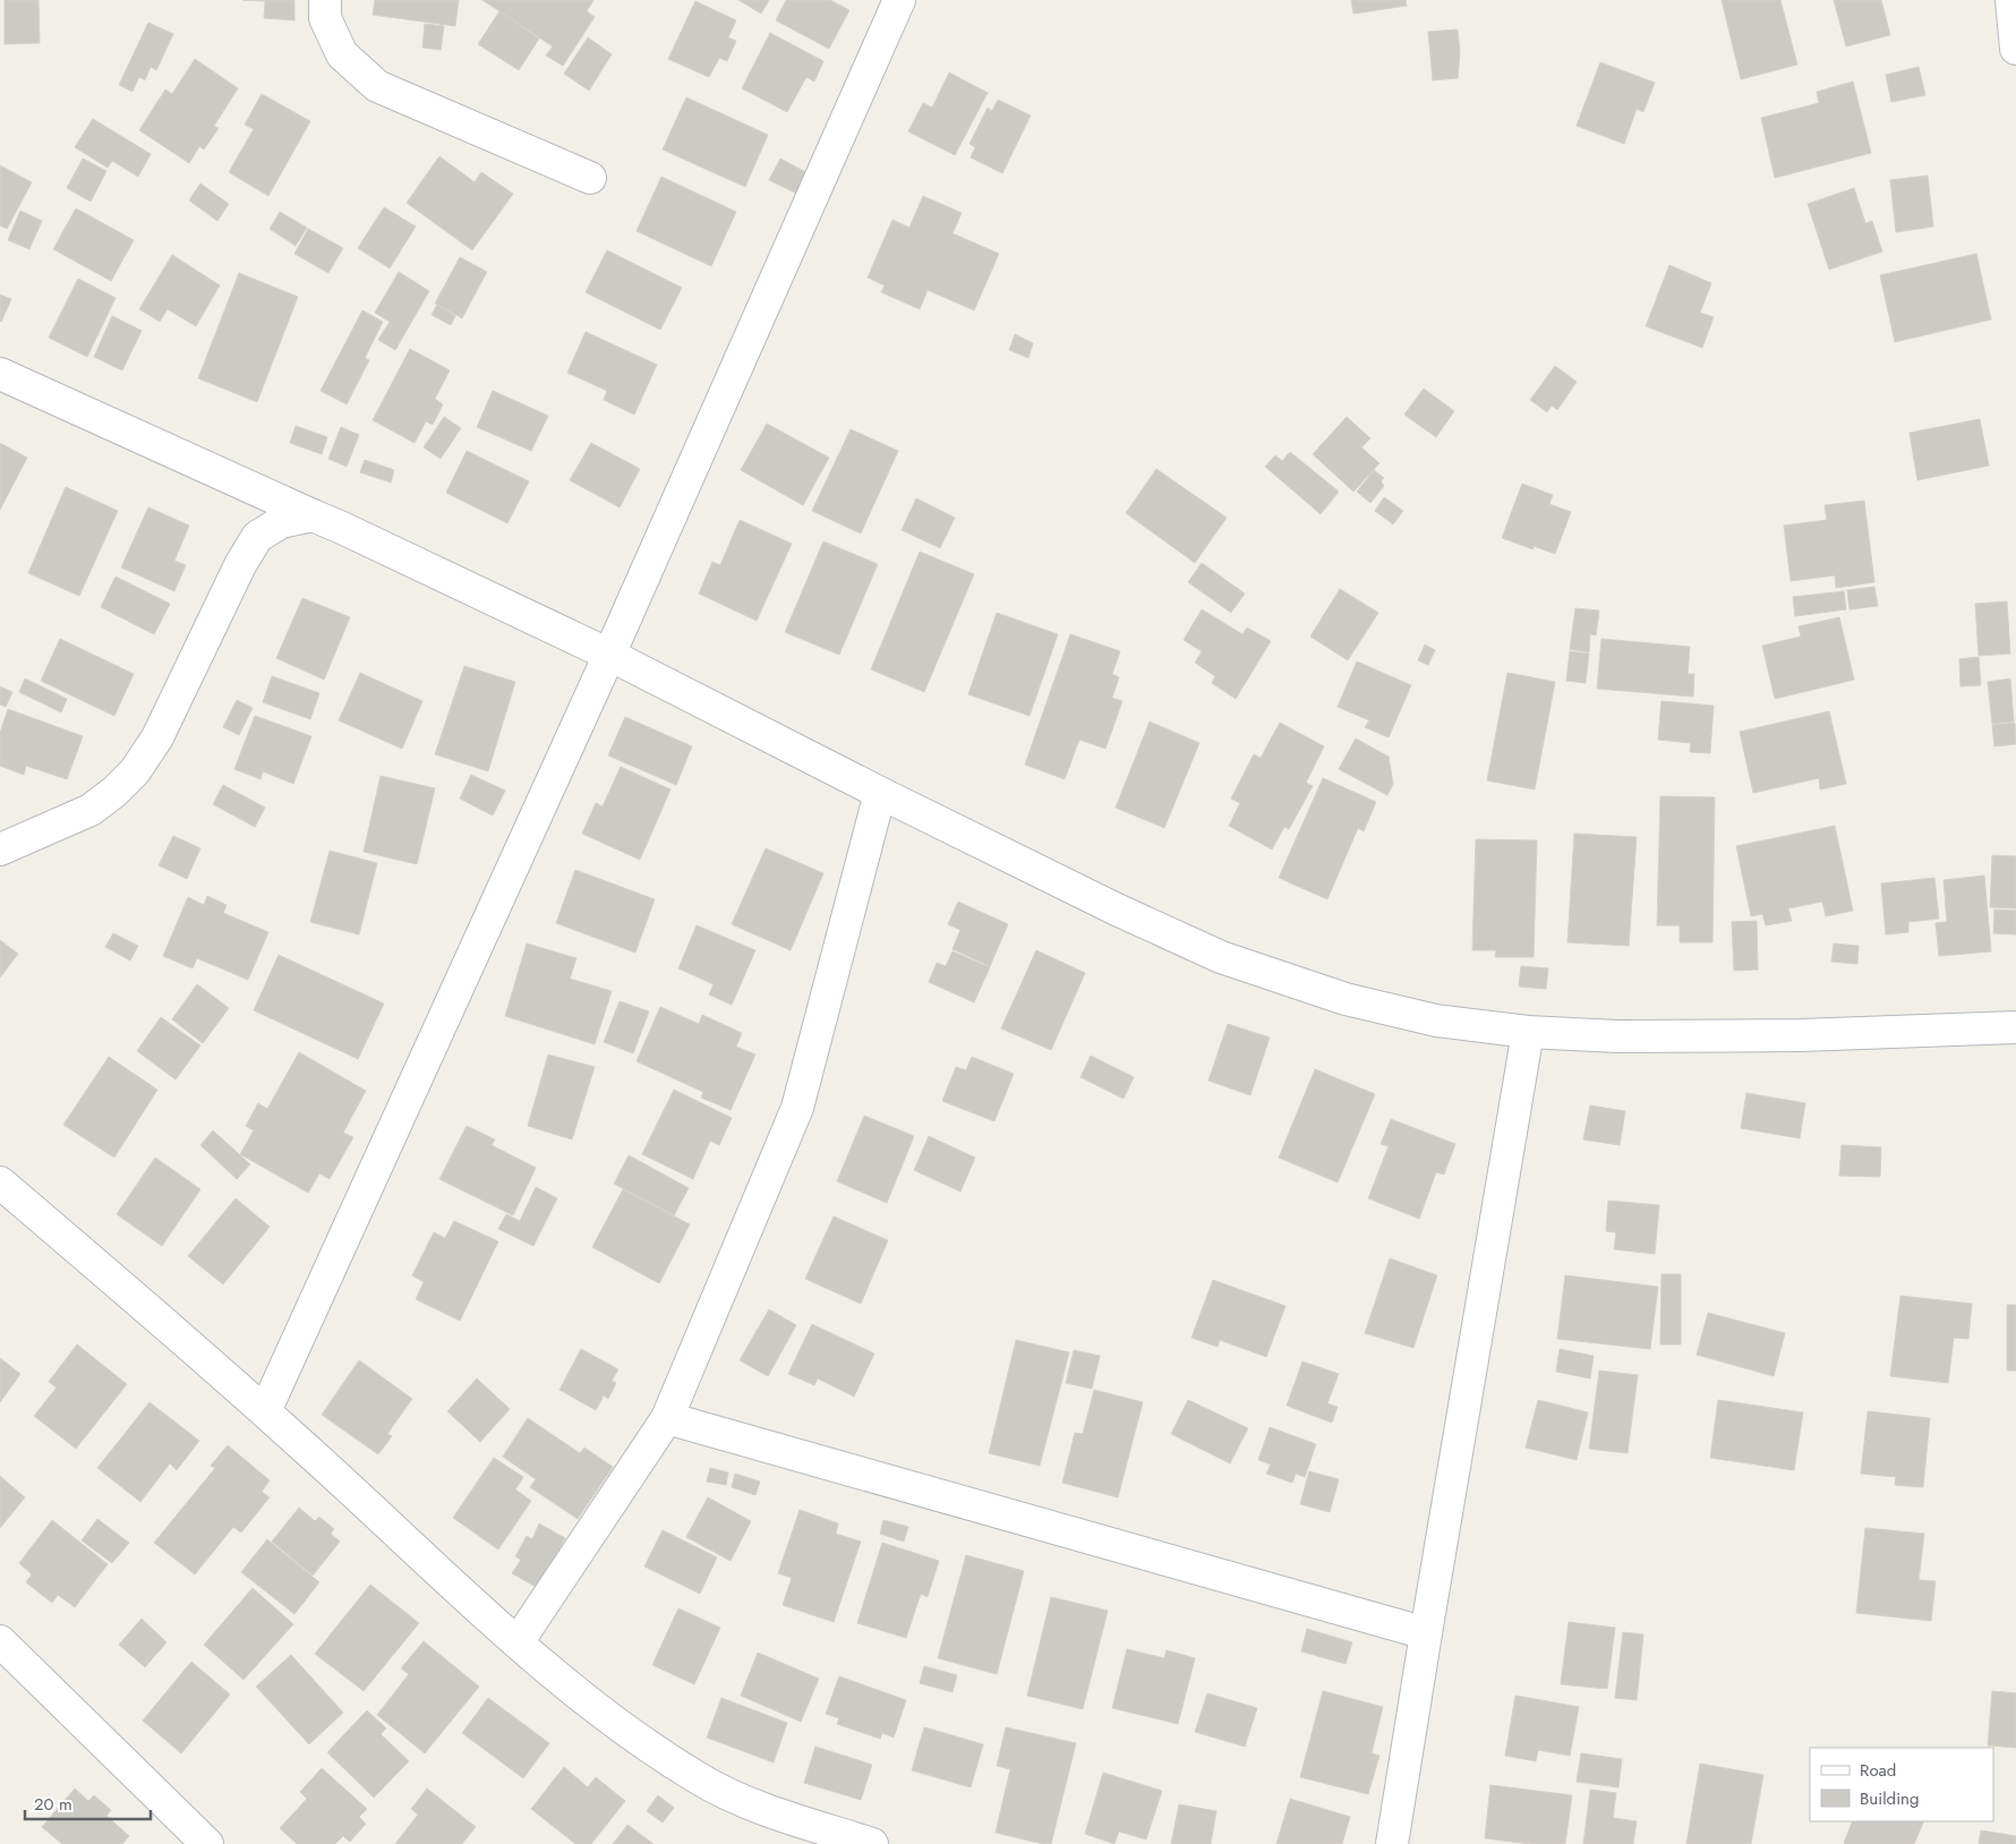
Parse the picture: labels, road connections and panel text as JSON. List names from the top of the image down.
{
  "legend": ["Road", "Building"],
  "scale_bar": "20 m"
}
